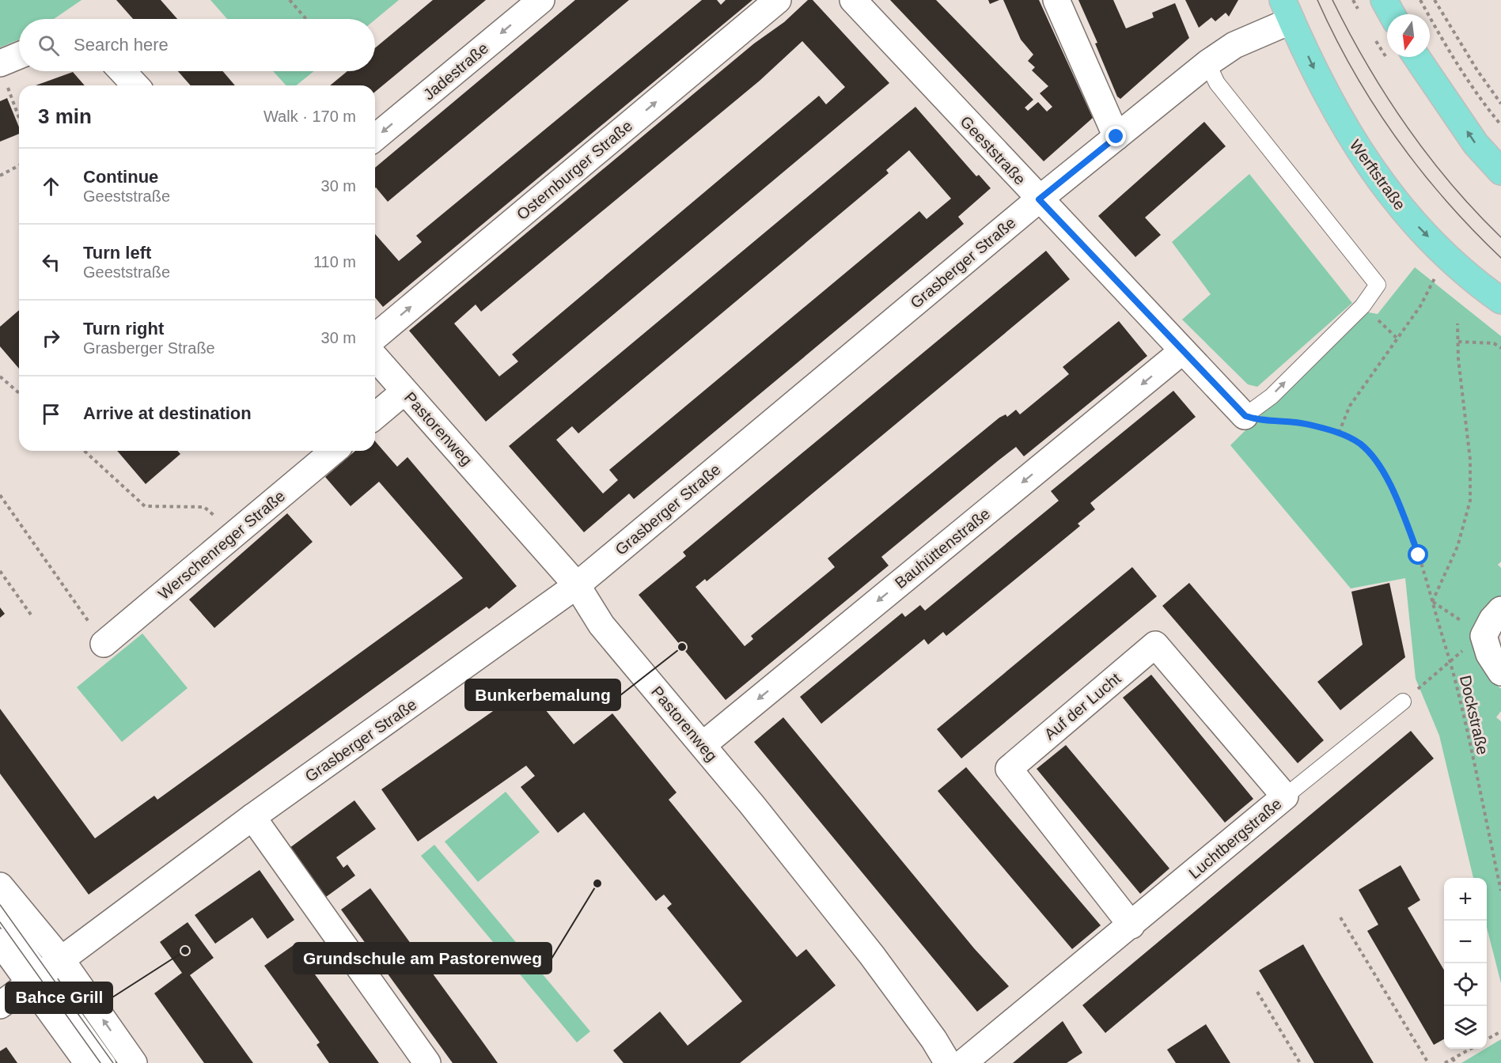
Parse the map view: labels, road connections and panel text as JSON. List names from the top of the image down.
{
  "streets": {
    "main road": ["Werftstraße"],
    "street": [
      "Jadestraße",
      "Geeststraße",
      "Osternburger Straße",
      "Grasberger Straße",
      "Pastorenweg",
      "Werschenreger Straße",
      "Bauhüttenstraße",
      "Auf der Lucht",
      "Luchtbergstraße"
    ],
    "path": ["Dockstraße"]
  },
  "crossings": [
    ["Geeststraße", "Grasberger Straße"],
    ["Geeststraße", "Bauhüttenstraße"],
    ["Werftstraße", "Grasberger Straße"],
    ["Grasberger Straße", "Pastorenweg"],
    ["Pastorenweg", "Bauhüttenstraße"],
    ["Auf der Lucht", "Luchtbergstraße"]
  ],
  "one_way": ["Jadestraße", "Osternburger Straße", "Bauhüttenstraße"],
  "places": ["Bunkerbemalung", "Grundschule am Pastorenweg", "Bahce Grill"],
  "north": "bottom",
  "page": {
    "search": "Search here",
    "heading": ["3 min", "Walk · 170 m"],
    "list": [
      ["Continue", "Geeststraße", "30 m"],
      ["Turn left", "Geeststraße", "110 m"],
      ["Turn right", "Grasberger Straße", "30 m"],
      "Arrive at destination"
    ],
    "map_buttons": ["+", "−"]
  }
}
